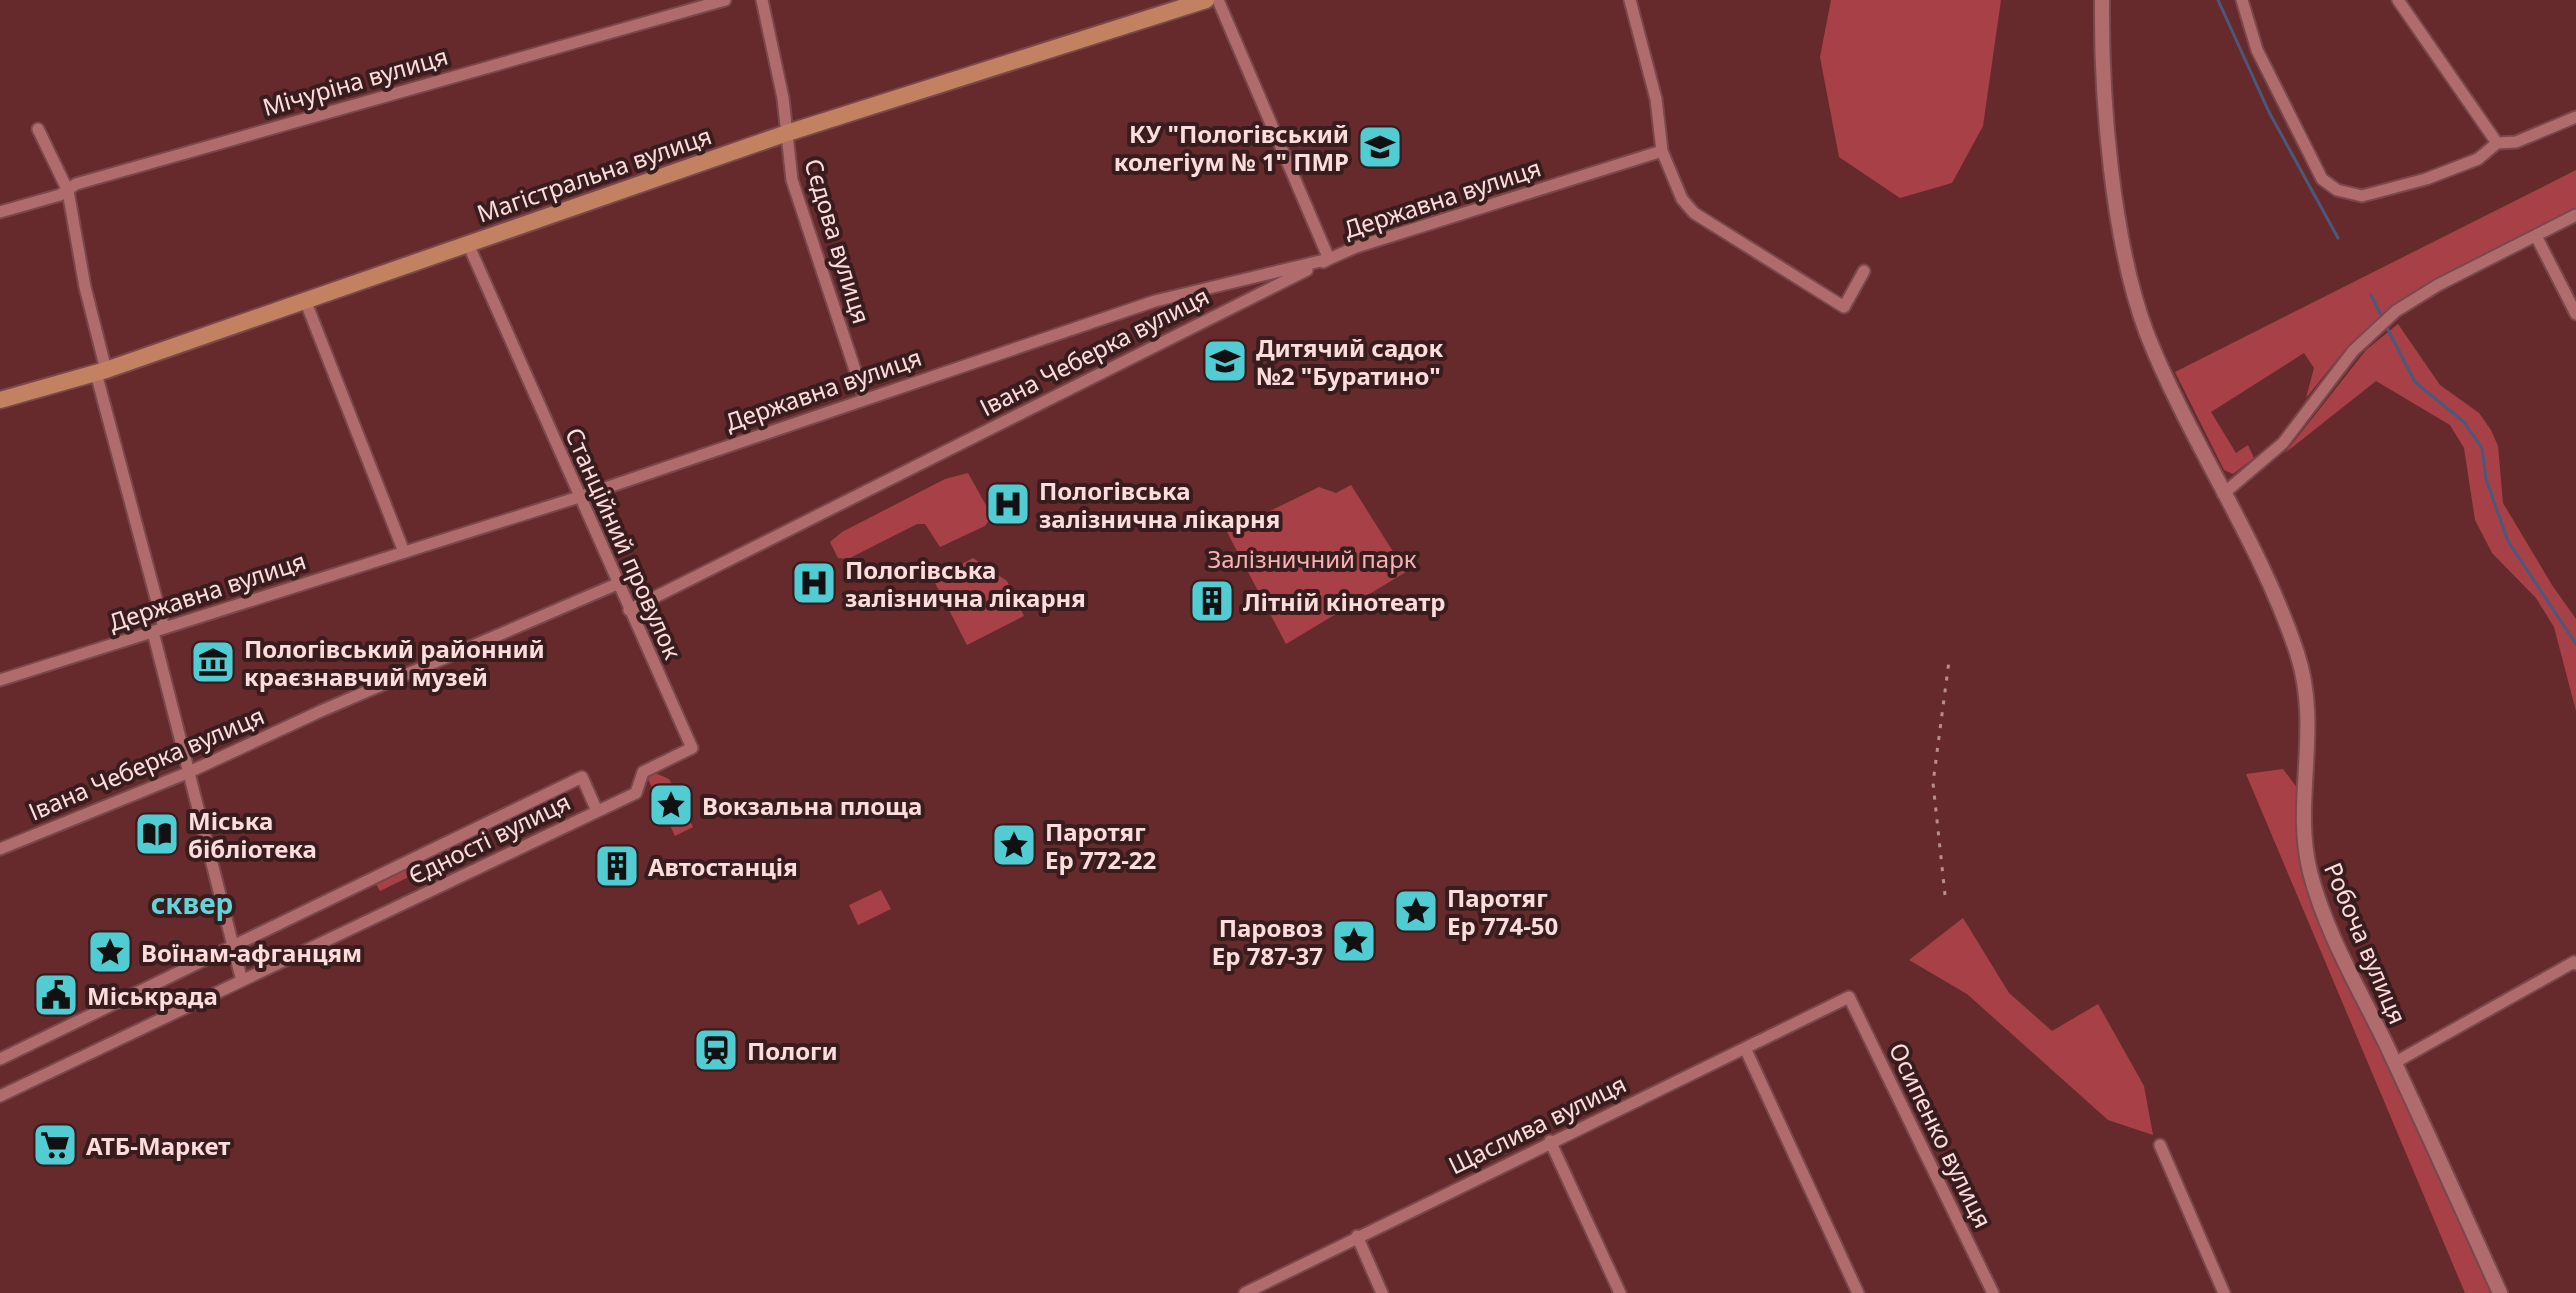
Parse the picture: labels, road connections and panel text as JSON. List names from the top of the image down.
{
  "streets": {
    "main road": ["Магістральна вулиця"],
    "street": [
      "Мічуріна вулиця",
      "Державна вулиця",
      "Сєдова вулиця",
      "Івана Чеберка вулиця",
      "Станційний провулок",
      "Єдності вулиця",
      "Робоча вулиця",
      "Щаслива вулиця",
      "Осипенко вулиця"
    ]
  },
  "crossings": [
    ["Магістральна вулиця", "Сєдова вулиця"],
    ["Магістральна вулиця", "Станційний провулок"],
    ["Державна вулиця", "Сєдова вулиця"],
    ["Державна вулиця", "Івана Чеберка вулиця"],
    ["Державна вулиця", "Станційний провулок"],
    ["Івана Чеберка вулиця", "Станційний провулок"],
    ["Станційний провулок", "Єдності вулиця"],
    ["Щаслива вулиця", "Осипенко вулиця"]
  ],
  "districts": ["сквер"],
  "parks": ["Залізничний парк"],
  "places": {
    "school or university": ["КУ \"Пологівський колегіум № 1\" ПМР", "Дитячий садок №2 \"Буратино\""],
    "hospital": ["Пологівська залізнична лікарня", "Пологiвська залiзнична лiкарня"],
    "building": ["Літній кінотеатр", "Автостанція"],
    "museum": ["Пологівський районний краєзнавчий музей"],
    "place": [
      "Вокзальна площа",
      "Паротяг Ер 772-22",
      "Паротяг Ер 774-50",
      "Паровоз Ер 787-37",
      "Воїнам-афганцям"
    ],
    "library": ["Міська бібліотека"],
    "public building": ["Міськрада"],
    "station": ["Пологи"],
    "supermarket": ["АТБ-Маркет"]
  }
}
